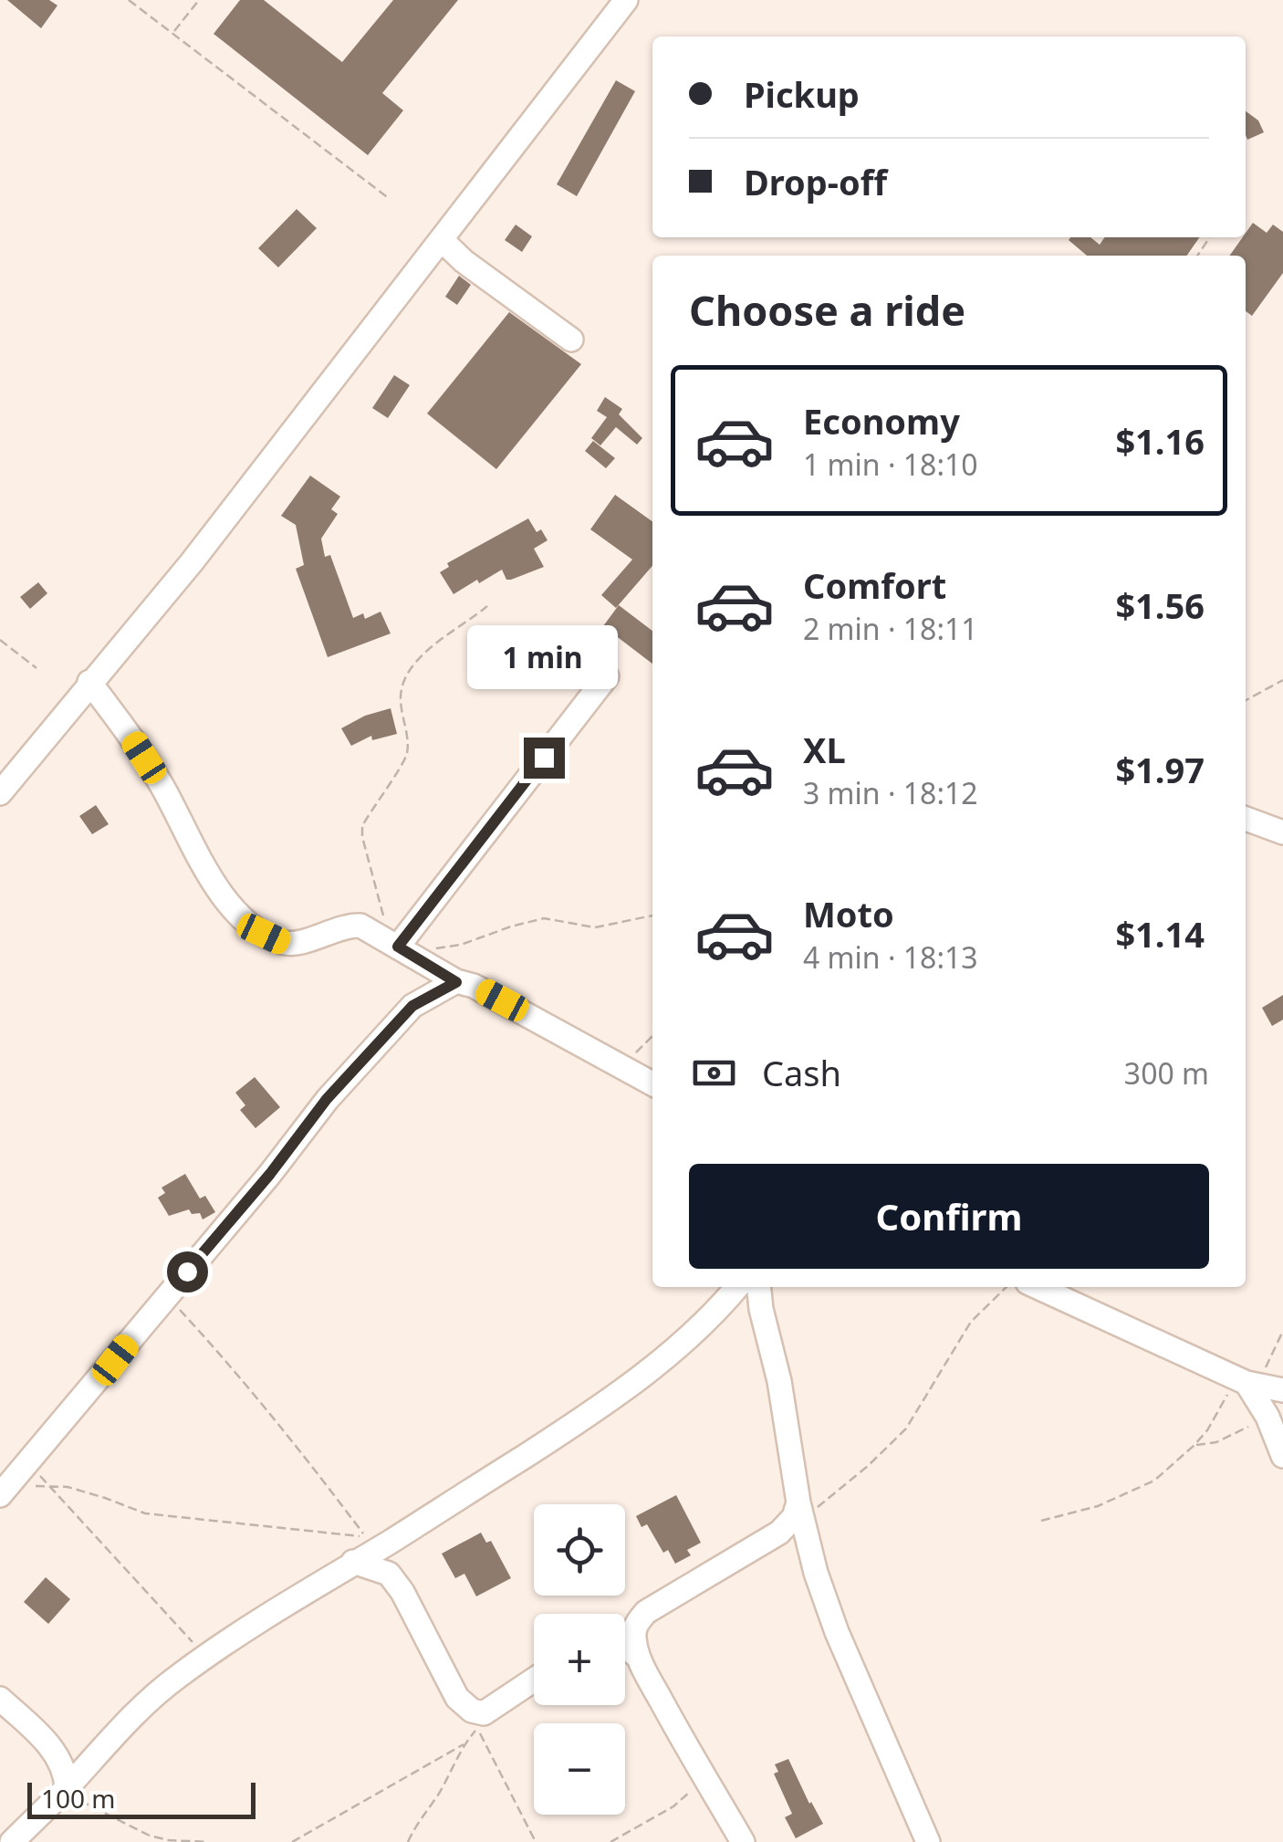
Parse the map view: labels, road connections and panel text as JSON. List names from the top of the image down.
{
  "scale_bar": "100 m",
  "page": {
    "banner": ["Pickup", "Drop-off"],
    "heading": "Choose a ride",
    "list": [
      {
        "name": "Economy",
        "note": "1 min · 18:10",
        "value": "$1.16"
      },
      {
        "name": "Comfort",
        "note": "2 min · 18:11",
        "value": "$1.56"
      },
      {
        "name": "XL",
        "note": "3 min · 18:12",
        "value": "$1.97"
      },
      {
        "name": "Moto",
        "note": "4 min · 18:13",
        "value": "$1.14"
      }
    ],
    "bubble": "1 min",
    "pay": ["Cash", "300 m"],
    "buttons": "Confirm",
    "map_buttons": ["+", "−"],
    "scale": "100 m"
  }
}
